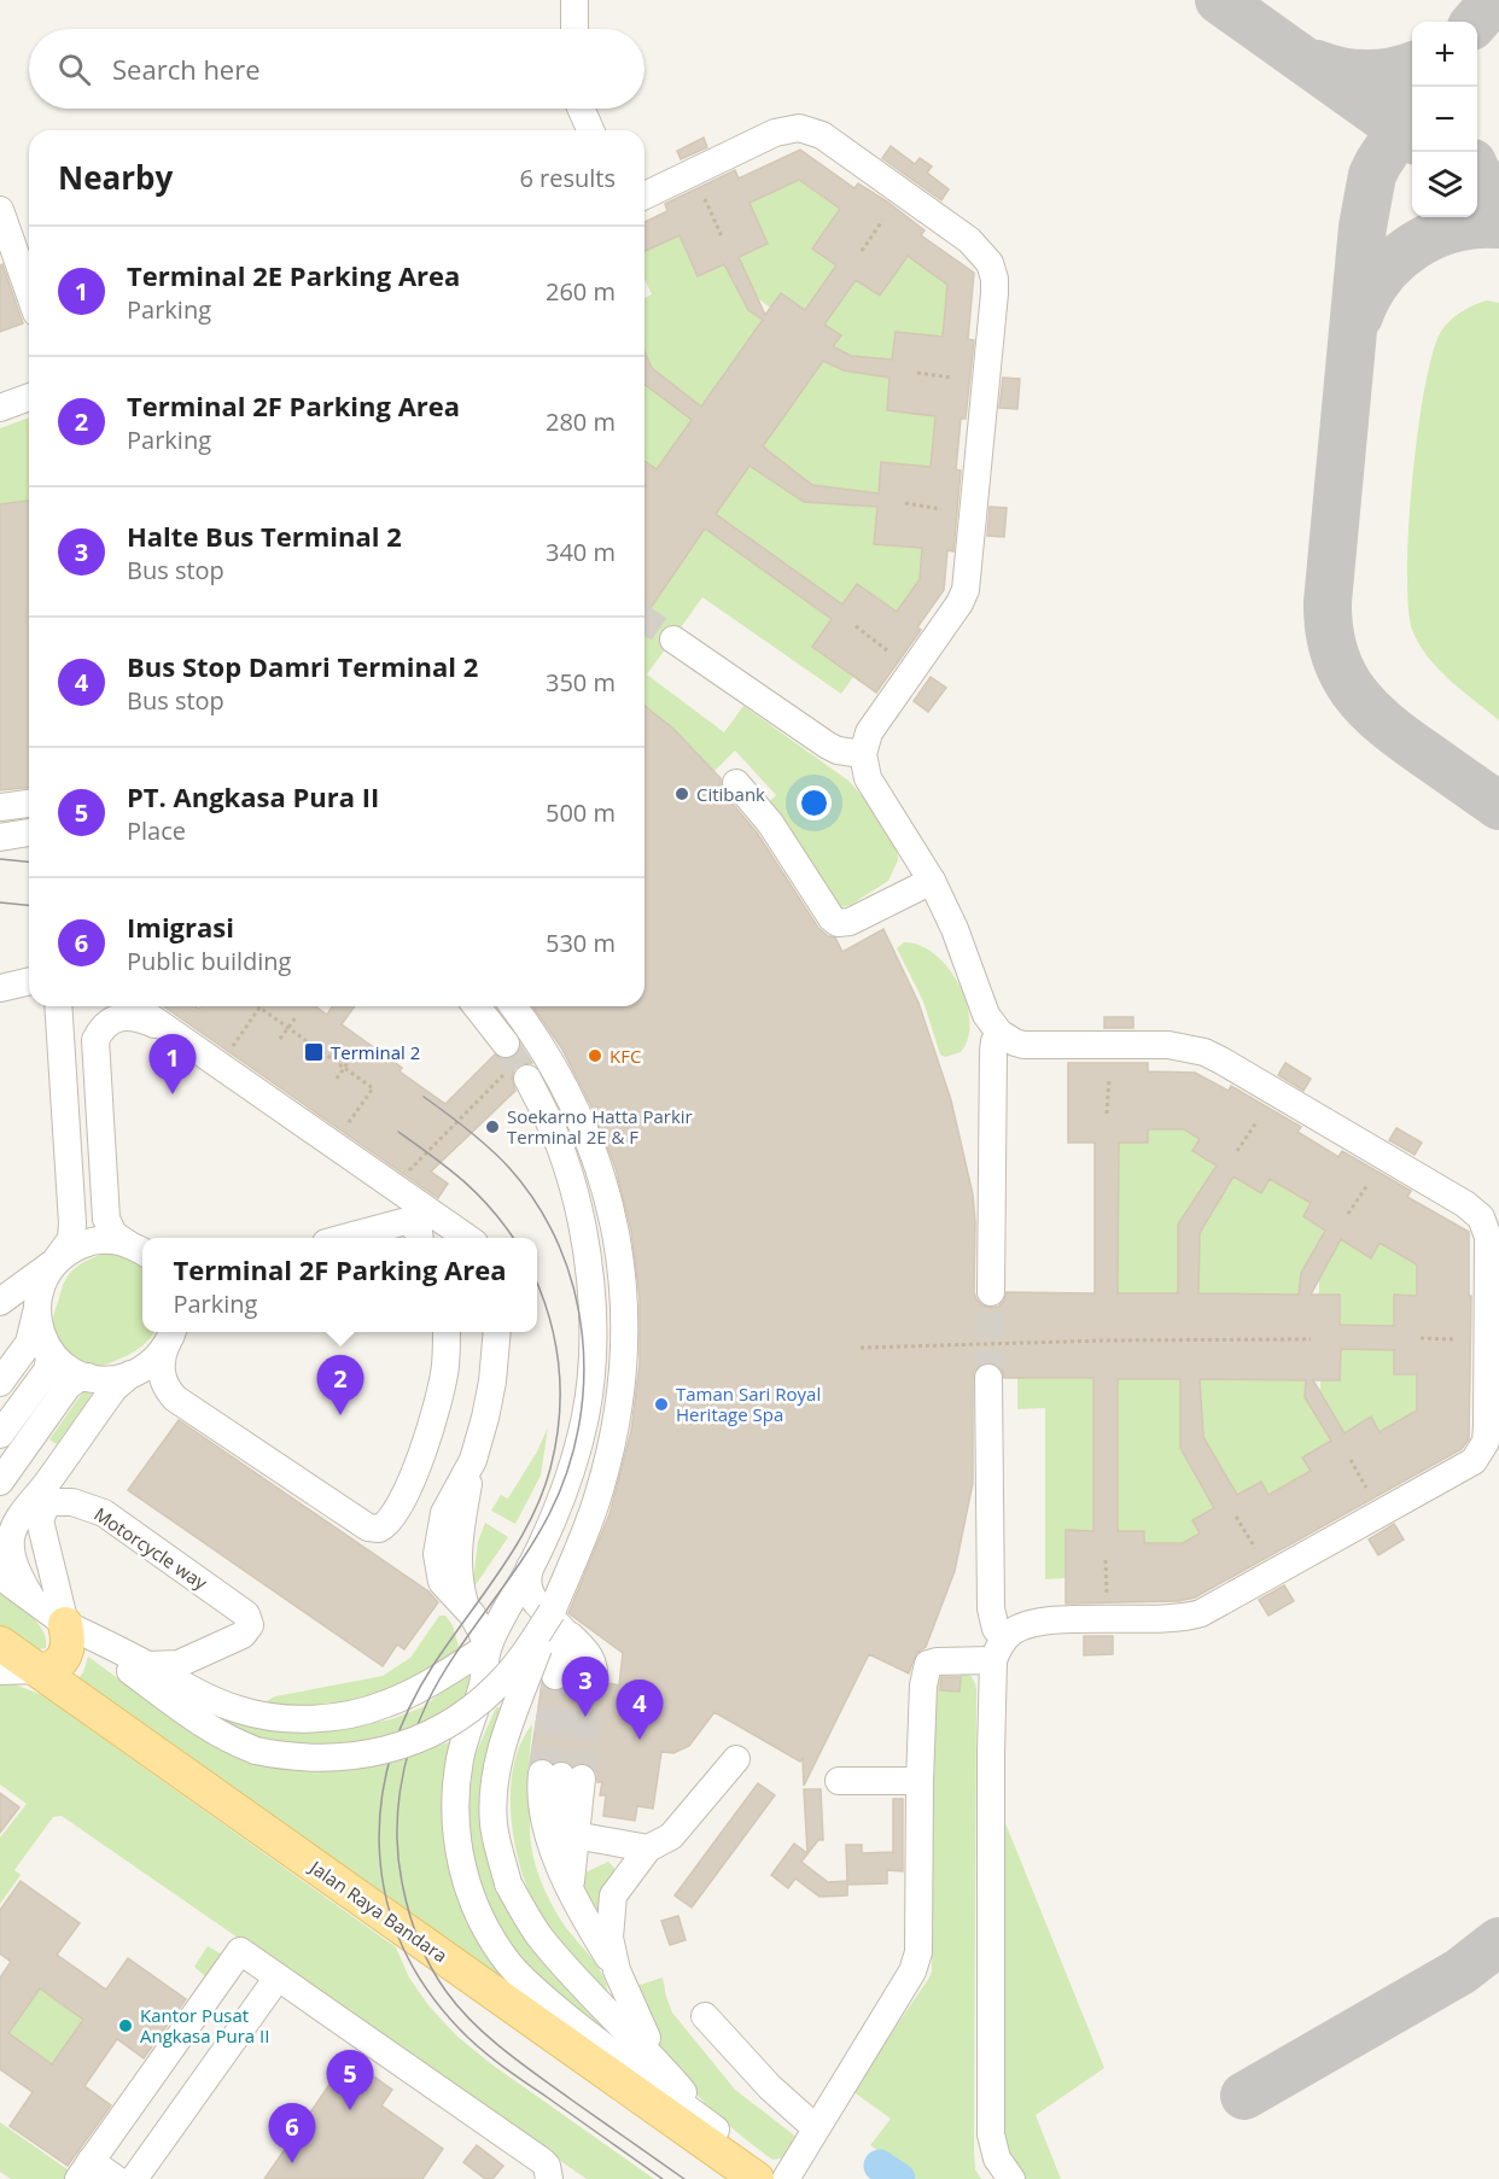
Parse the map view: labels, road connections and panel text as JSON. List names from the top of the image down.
{
  "streets": {
    "main road": ["Jalan Raya Bandara"],
    "street": ["Motorcycle way"]
  },
  "places": {
    "other": [
      "Citibank",
      "KFC",
      "Soekarno Hatta Parkir Terminal 2E & F",
      "Taman Sari Royal Heritage Spa",
      "Kantor Pusat Angkasa Pura II"
    ],
    "transit": ["Terminal 2"]
  },
  "page": {
    "map_buttons": ["+", "−"],
    "search": "Search here",
    "heading": ["Nearby", "6 results"],
    "list": [
      {
        "mark": "1",
        "name": "Terminal 2E Parking Area",
        "note": "Parking",
        "value": "260 m"
      },
      {
        "mark": "2",
        "name": "Terminal 2F Parking Area",
        "note": "Parking",
        "value": "280 m"
      },
      {
        "mark": "3",
        "name": "Halte Bus Terminal 2",
        "note": "Bus stop",
        "value": "340 m"
      },
      {
        "mark": "4",
        "name": "Bus Stop Damri Terminal 2",
        "note": "Bus stop",
        "value": "350 m"
      },
      {
        "mark": "5",
        "name": "PT. Angkasa Pura II",
        "note": "Place",
        "value": "500 m"
      },
      {
        "mark": "6",
        "name": "Imigrasi",
        "note": "Public building",
        "value": "530 m"
      }
    ],
    "pins": [
      "1",
      "2",
      "3",
      "4",
      "5",
      "6"
    ],
    "popup": ["Terminal 2F Parking Area", "Parking"]
  }
}
